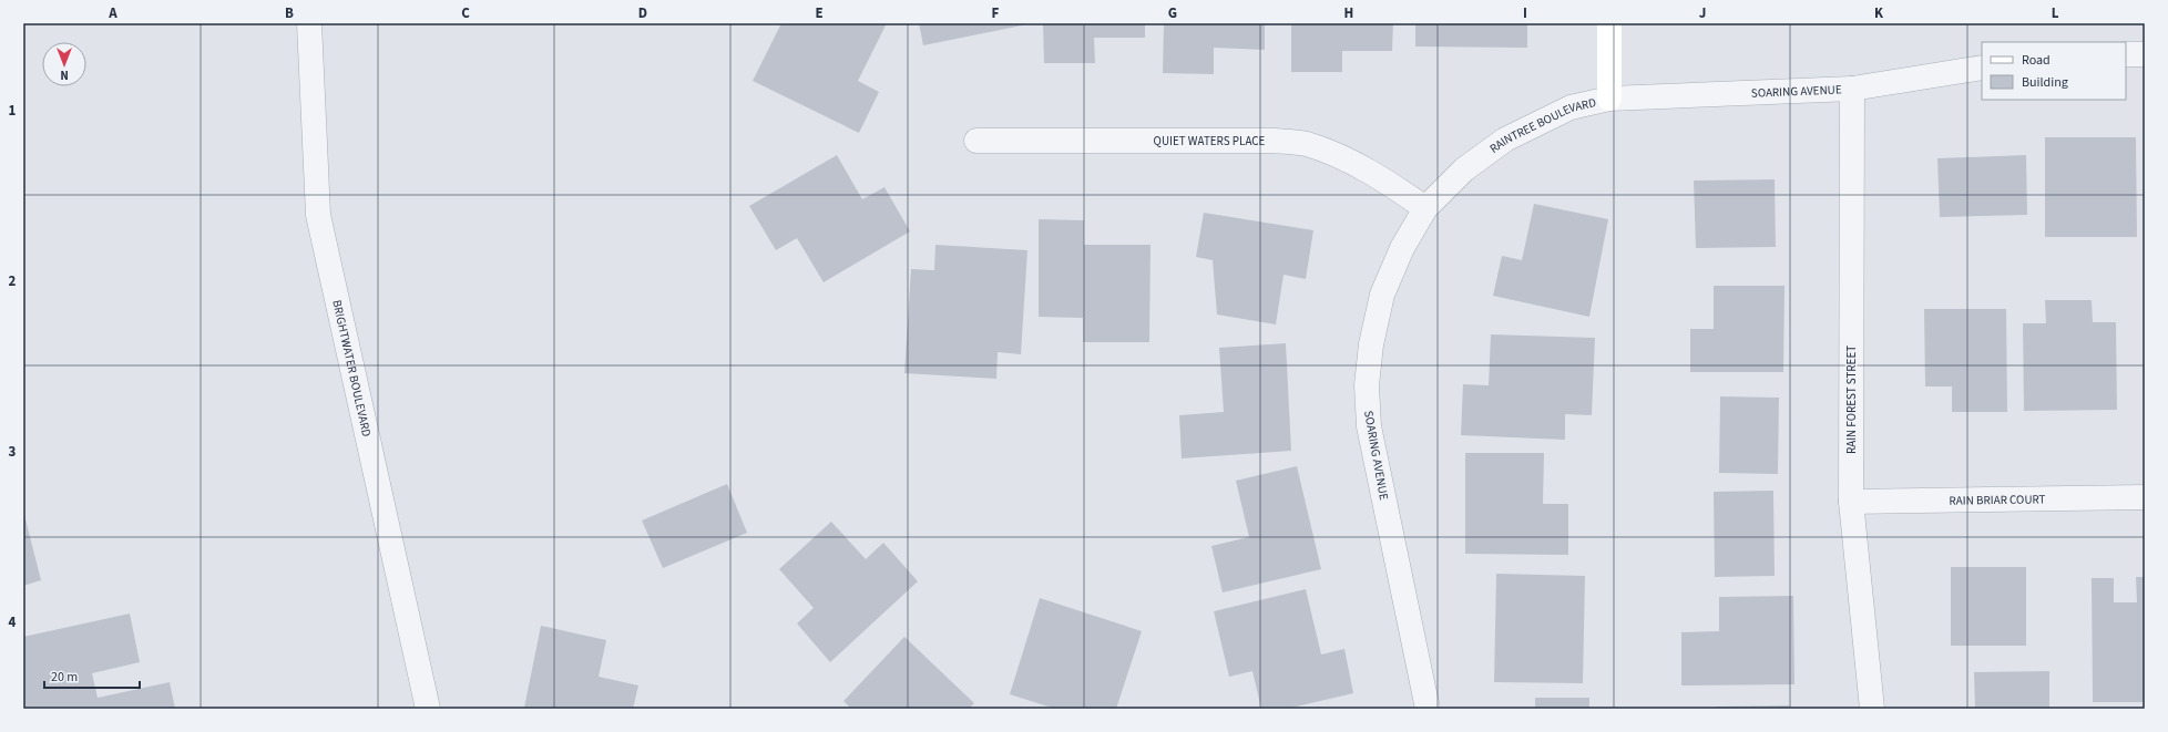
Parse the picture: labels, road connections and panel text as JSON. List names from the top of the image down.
{
  "streets": {
    "street": [
      "SOARING AVENUE",
      "RAINTREE BOULEVARD",
      "QUIET WATERS PLACE",
      "BRIGHTWATER BOULEVARD",
      "RAIN FOREST STREET",
      "RAIN BRIAR COURT"
    ]
  },
  "crossings": [
    ["SOARING AVENUE", "RAINTREE BOULEVARD"],
    ["SOARING AVENUE", "QUIET WATERS PLACE"],
    ["SOARING AVENUE", "RAIN FOREST STREET"],
    ["RAINTREE BOULEVARD", "QUIET WATERS PLACE"],
    ["RAIN FOREST STREET", "RAIN BRIAR COURT"]
  ],
  "legend": ["Road", "Building"],
  "scale_bar": "20 m",
  "north": "bottom",
  "grid": {
    "columns": [
      "A",
      "B",
      "C",
      "D",
      "E",
      "F",
      "G",
      "H",
      "I",
      "J",
      "K",
      "L"
    ],
    "rows": [
      "1",
      "2",
      "3",
      "4"
    ]
  }
}
